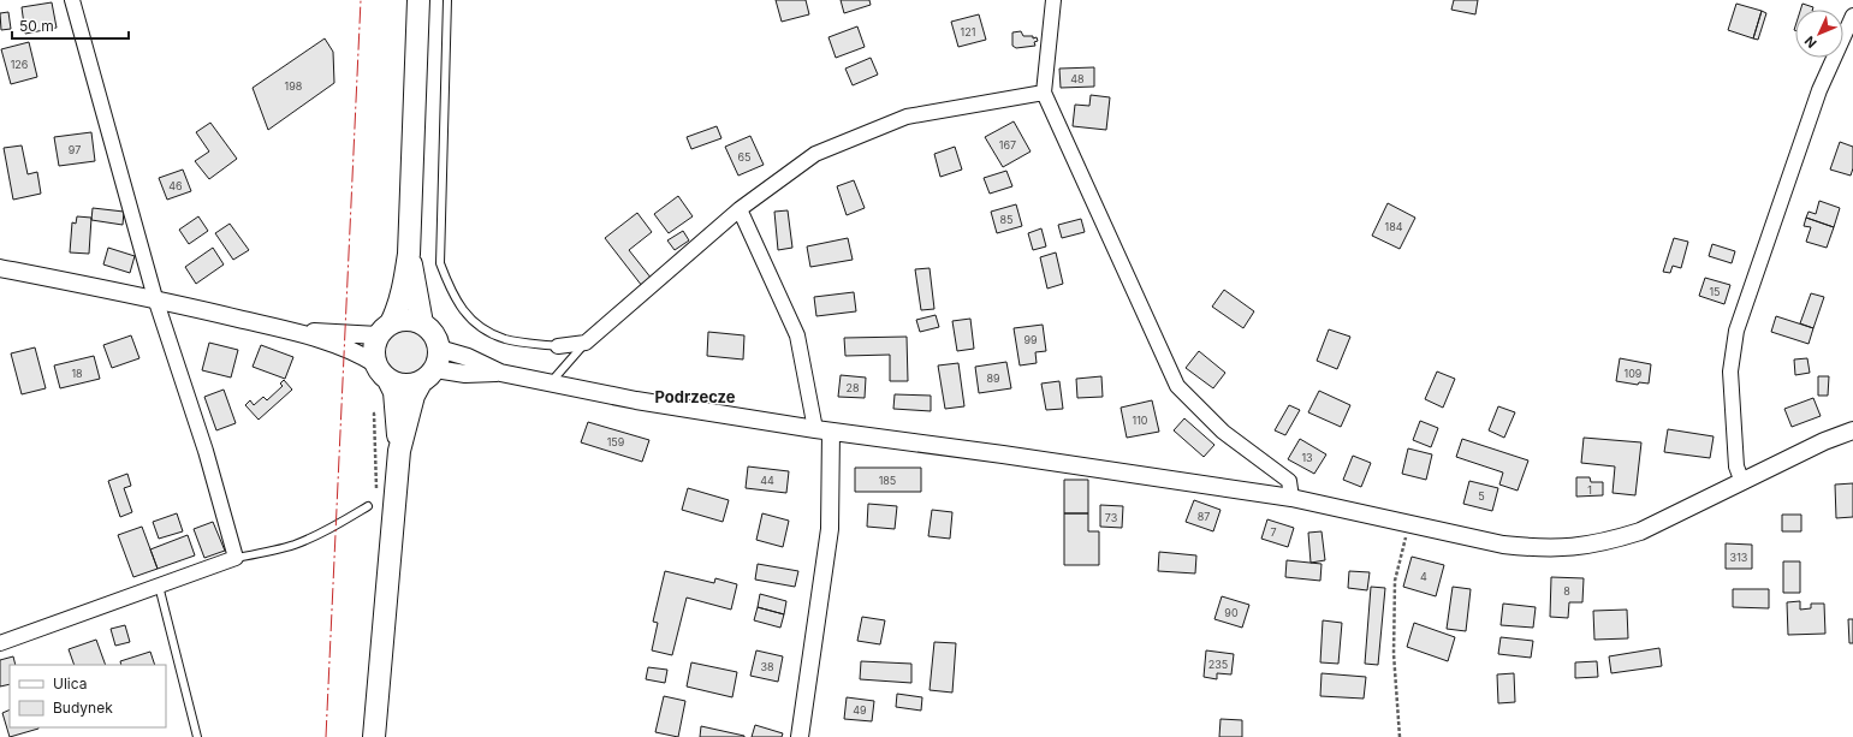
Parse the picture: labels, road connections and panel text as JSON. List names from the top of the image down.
{
  "districts": ["Podrzecze"],
  "house_numbers": [
    "121",
    "126",
    "48",
    "198",
    "167",
    "97",
    "65",
    "46",
    "85",
    "184",
    "15",
    "99",
    "18",
    "109",
    "89",
    "28",
    "110",
    "159",
    "13",
    "44",
    "185",
    "1",
    "5",
    "87",
    "73",
    "7",
    "313",
    "4",
    "8",
    "90",
    "235",
    "38",
    "49"
  ],
  "legend": ["Ulica", "Budynek"],
  "scale_bar": "50 m",
  "north": "bottom left"
}
